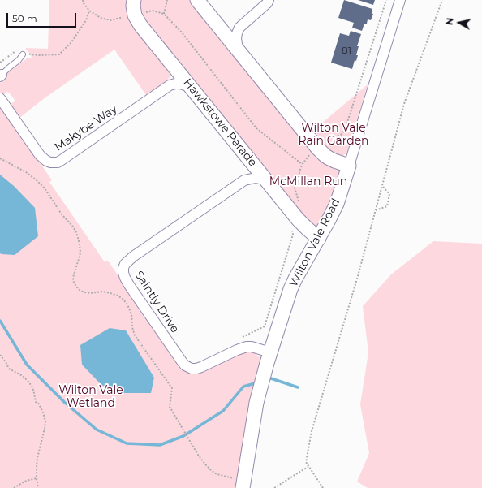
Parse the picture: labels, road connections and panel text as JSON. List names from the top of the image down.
{
  "streets": {
    "street": [
      "Hawkstowe Parade",
      "Makybe Way",
      "Wilton Vale Road",
      "Saintly Drive"
    ]
  },
  "crossings": [
    ["Hawkstowe Parade", "Wilton Vale Road"],
    ["Hawkstowe Parade", "Saintly Drive"],
    ["Wilton Vale Road", "Saintly Drive"]
  ],
  "parks": ["Wilton Vale Rain Garden", "McMillan Run", "Wilton Vale Wetland"],
  "house_numbers": ["81"],
  "scale_bar": "50 m",
  "north": "left"
}
